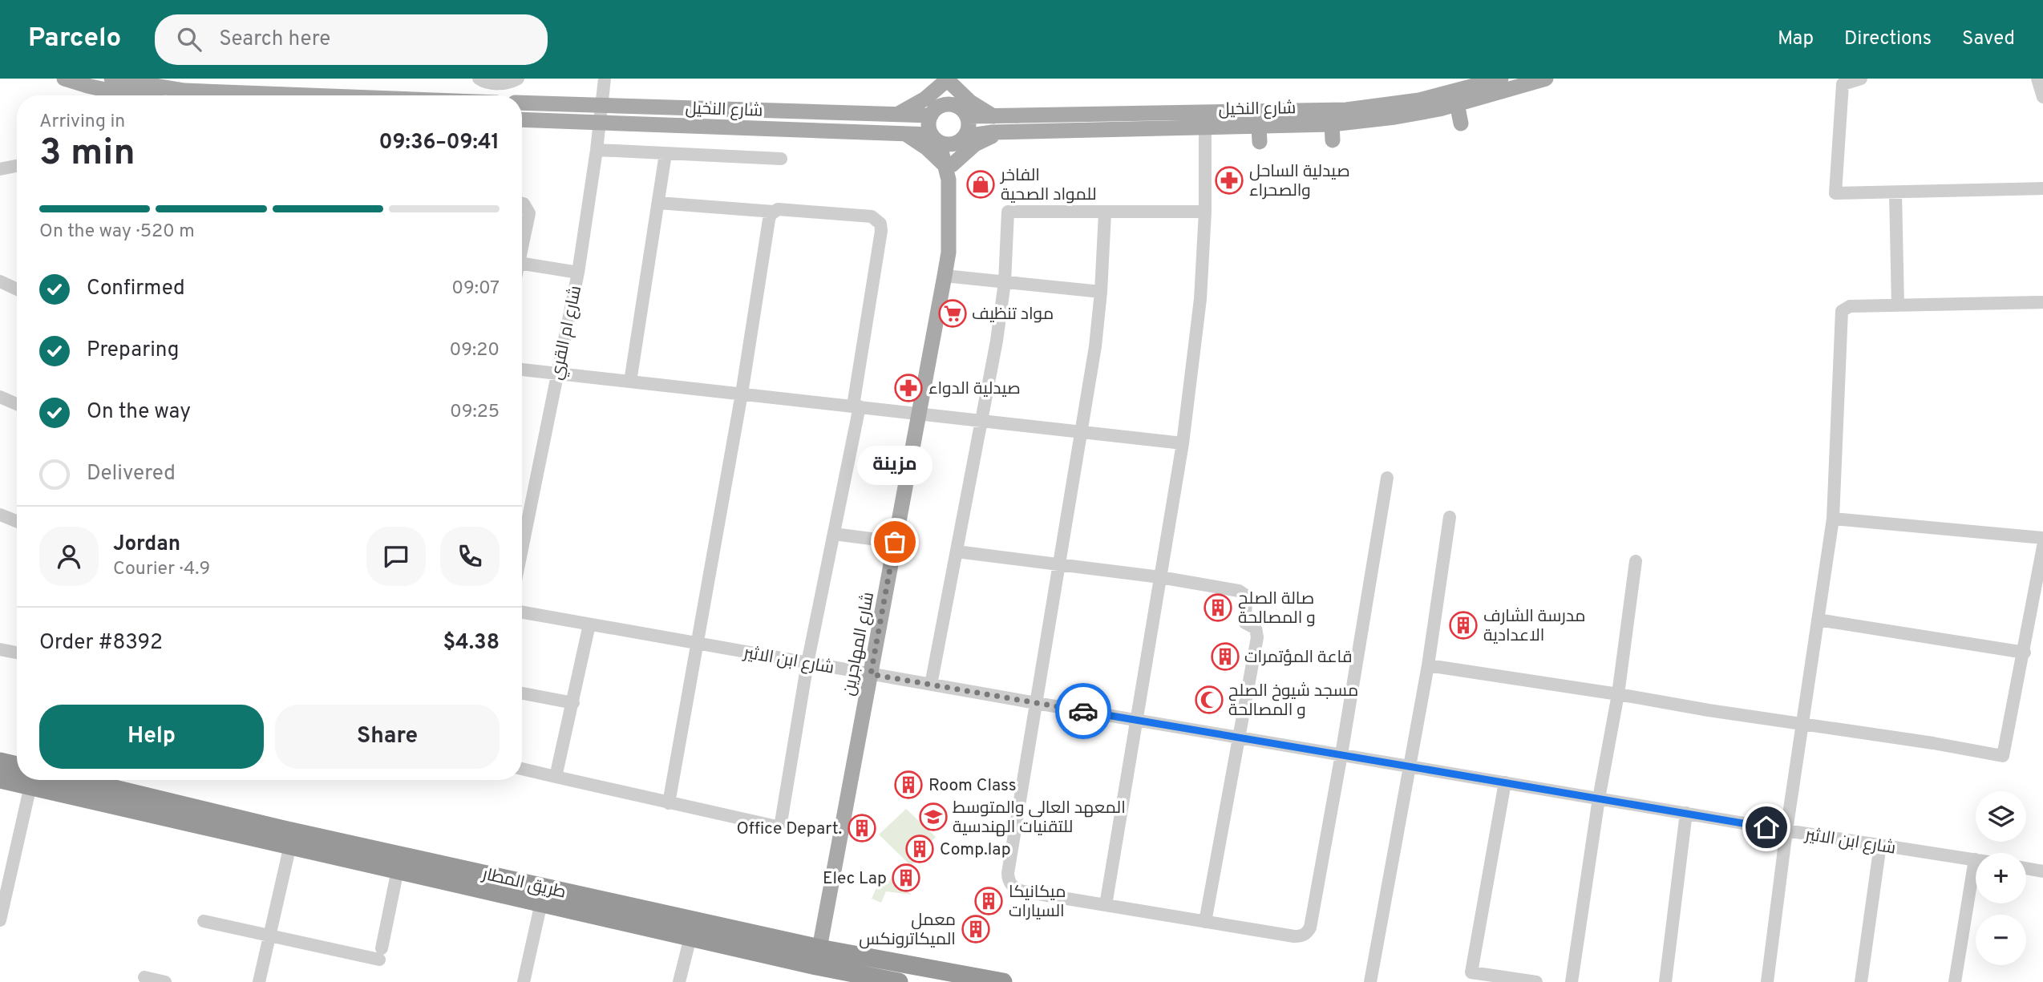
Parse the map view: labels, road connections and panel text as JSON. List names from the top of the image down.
{
  "streets": {
    "highway": ["طريق المطار"],
    "main road": ["شارع النخيل", "شارع المهاجرين"],
    "street": ["شارع ام القري", "شارع ابن الاثير"]
  },
  "crossings": [
    ["شارع النخيل", "شارع ام القري"],
    ["شارع النخيل", "شارع المهاجرين"],
    ["شارع المهاجرين", "شارع ابن الاثير"],
    ["شارع المهاجرين", "طريق المطار"]
  ],
  "places": {
    "pharmacy": ["صيدلية الساحل والصحراء", "صيدلية الدواء"],
    "shop": ["الفاخر للمواد الصحية"],
    "supermarket": ["مواد تنظيف"],
    "other": ["مزينة"],
    "building": [
      "صالة الصلح و المصالحة",
      "مدرسة الشارف الاعدادية",
      "قاعة المؤتمرات",
      "Room Class",
      "Office Depart.",
      "Comp.lap",
      "Elec Lap",
      "ميكانيكا السيارات",
      "معمل الميكاترونكس"
    ],
    "mosque": ["مسجد شيوخ الصلح و المصالحة"],
    "school or university": ["المعهد العالي والمتوسط للتقنيات الهندسية"]
  },
  "page": {
    "header": "Parcelo",
    "search": "Search here",
    "nav": ["Map", "Directions", "Saved"],
    "heading": ["3 min", "Arriving in", "09:36–09:41"],
    "panel": [
      "Jordan",
      "Courier · 4.9",
      "Order #8392",
      "$4.38"
    ],
    "bar": "On the way · 520 m",
    "list": [
      ["Confirmed", "09:07"],
      ["Preparing", "09:20"],
      ["On the way", "09:25"],
      "Delivered"
    ],
    "bubble": "مزينة",
    "buttons": ["Help", "Share"],
    "map_buttons": ["+", "−"]
  }
}
